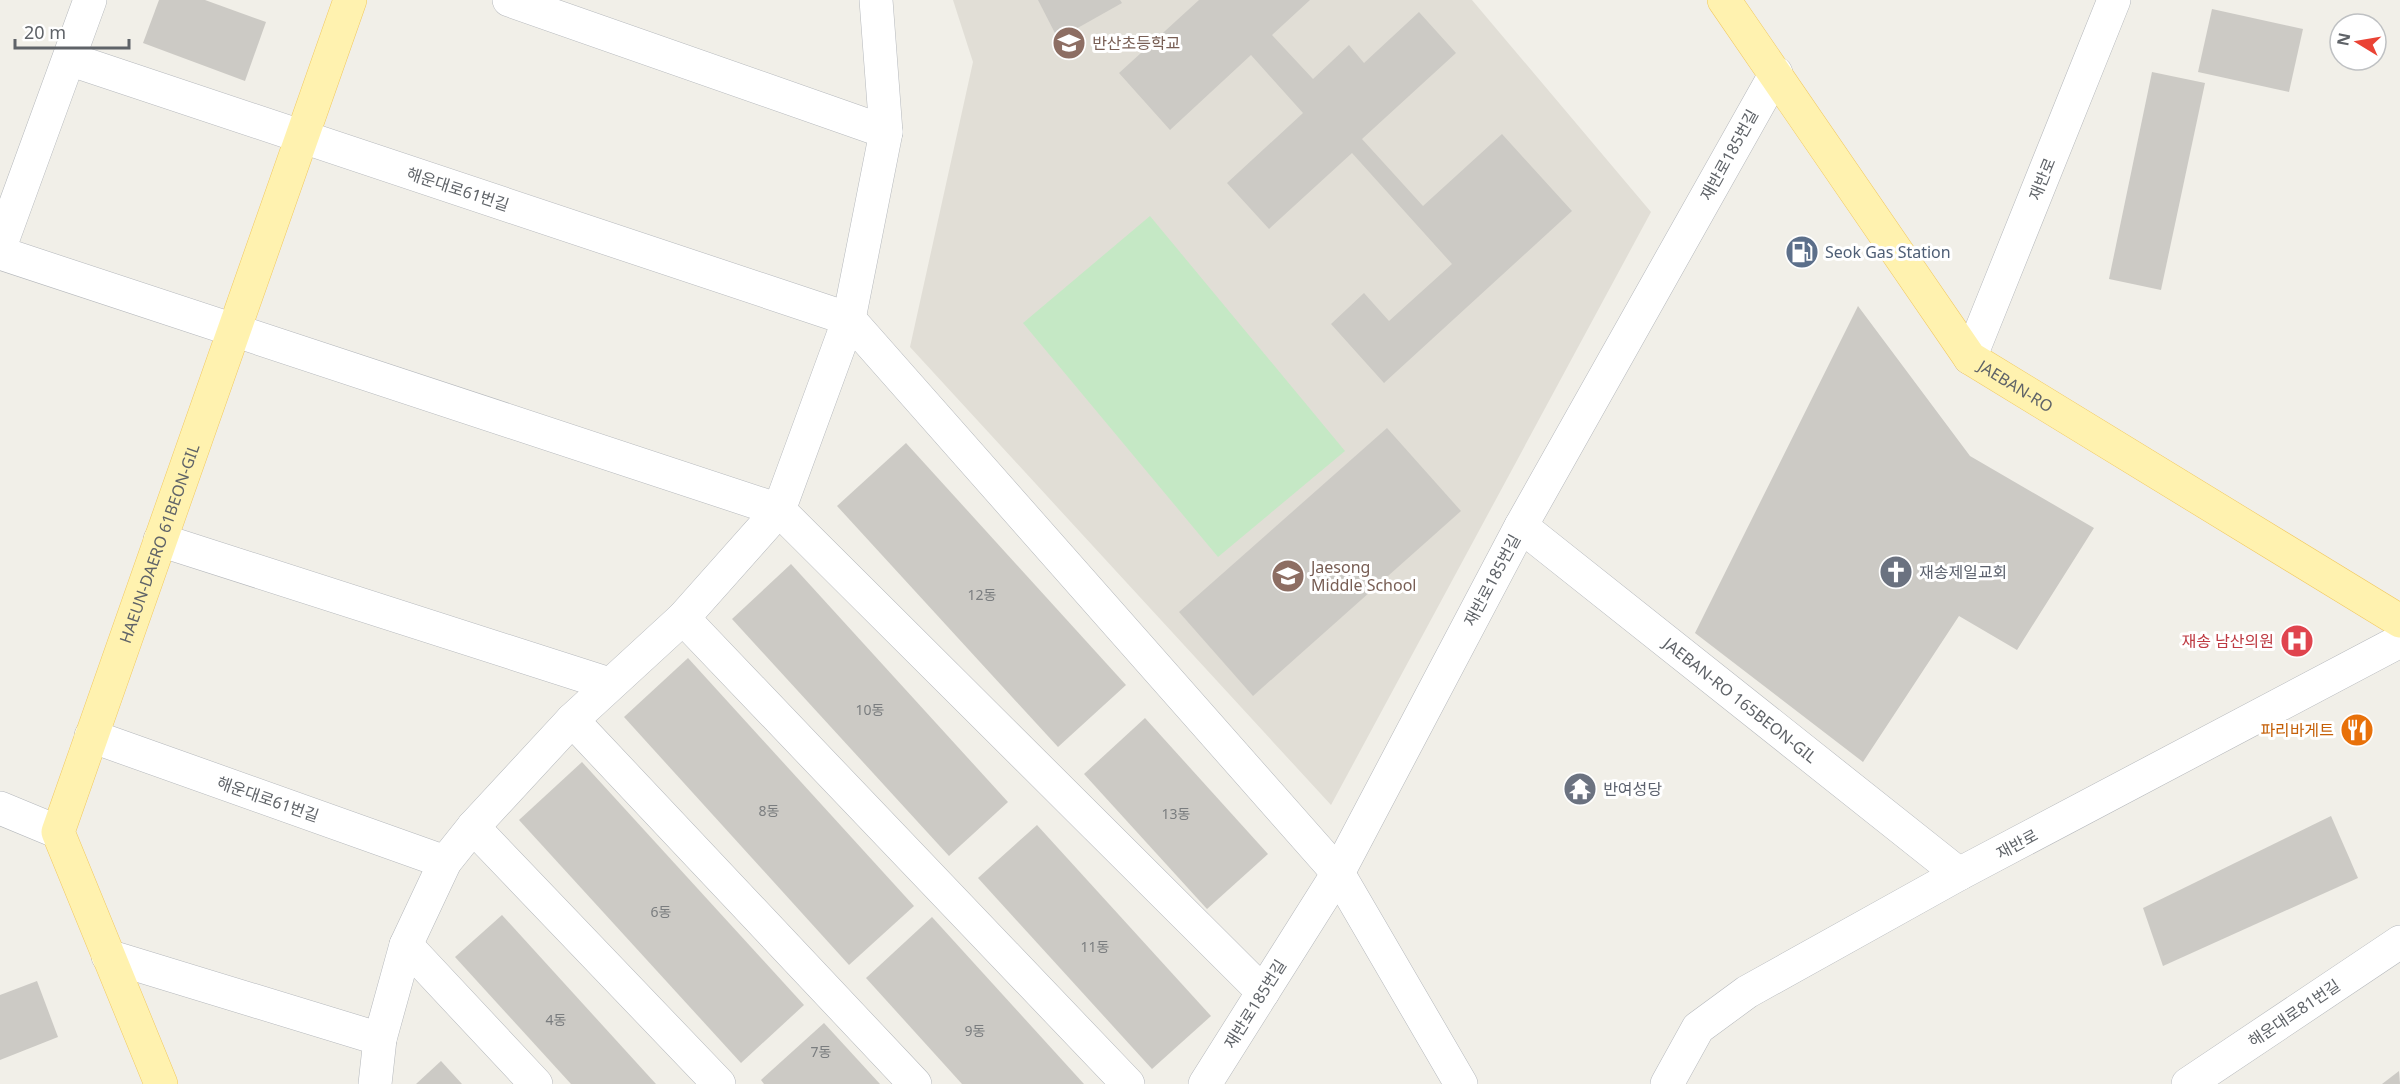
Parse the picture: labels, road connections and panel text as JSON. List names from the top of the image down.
{
  "streets": {
    "main road": ["JAEBAN-RO", "HAEUN-DAERO 61BEON-GIL"],
    "street": [
      "재반로185번길",
      "재반로",
      "해운대로61번길",
      "JAEBAN-RO 165BEON-GIL",
      "해운대로81번길"
    ]
  },
  "crossings": [
    ["재반로185번길", "JAEBAN-RO"],
    ["재반로185번길", "JAEBAN-RO 165BEON-GIL"],
    ["재반로", "JAEBAN-RO"],
    ["재반로", "JAEBAN-RO 165BEON-GIL"],
    ["해운대로61번길", "HAEUN-DAERO 61BEON-GIL"]
  ],
  "places": {
    "school or university": ["반산초등학교", "Jaesong Middle School"],
    "fuel station": ["Seok Gas Station"],
    "church": ["재송제일교회"],
    "hospital": ["재송 남산의원"],
    "restaurant": ["파리바게트"],
    "temple": ["반여성당"]
  },
  "house_numbers": [
    "12동",
    "10동",
    "8동",
    "13동",
    "6동",
    "11동",
    "4동",
    "9동",
    "7동"
  ],
  "scale_bar": "20 m",
  "north": "left"
}
